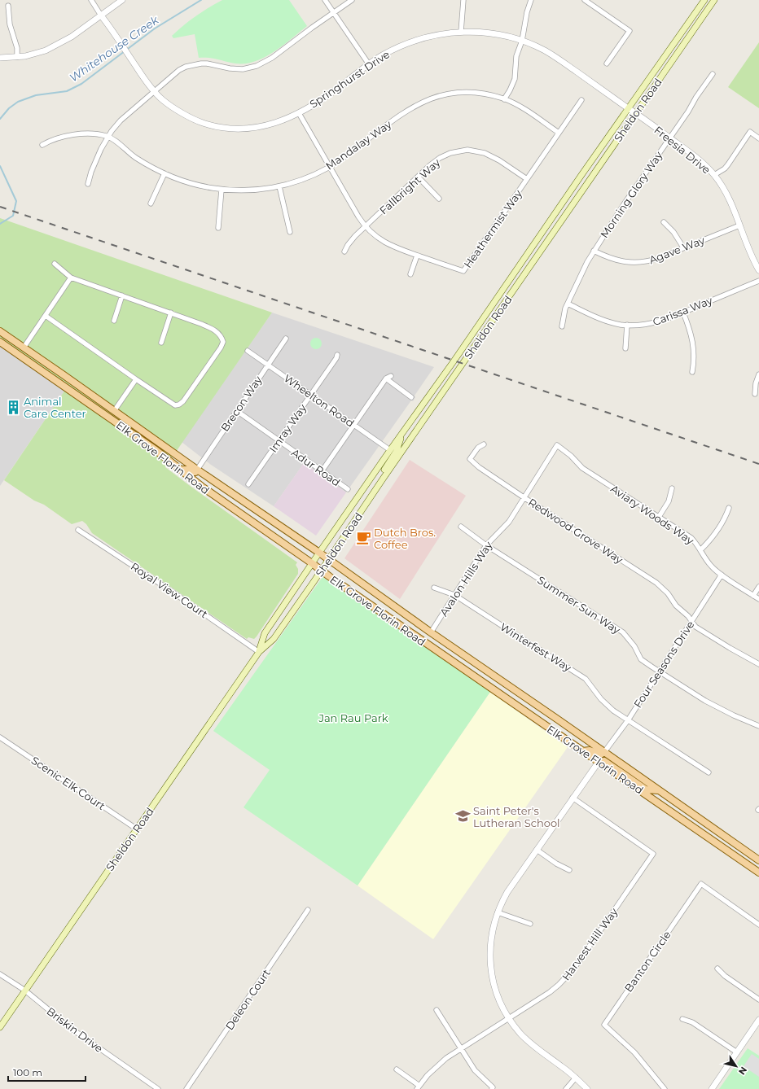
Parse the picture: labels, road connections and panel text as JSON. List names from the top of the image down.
{
  "streets": {
    "main road": ["Sheldon Road", "Elk Grove Florin Road"],
    "street": [
      "Springhurst Drive",
      "Mandalay Way",
      "Freesia Drive",
      "Fallbright Way",
      "Morning Glory Way",
      "Heathermist Way",
      "Agave Way",
      "Carissa Way",
      "Wheelton Road",
      "Brecon Way",
      "Imray Way",
      "Adur Road",
      "Aviary Woods Way",
      "Redwood Grove Way",
      "Avalon Hills Way",
      "Royal View Court",
      "Summer Sun Way",
      "Winterfest Way",
      "Four Seasons Drive",
      "Scenic Elk Court",
      "Harvest Hill Way",
      "Banton Circle",
      "Deleon Court",
      "Briskin Drive"
    ]
  },
  "crossings": [
    ["Springhurst Drive", "Sheldon Road"],
    ["Springhurst Drive", "Freesia Drive"],
    ["Springhurst Drive", "Heathermist Way"],
    ["Sheldon Road", "Freesia Drive"],
    ["Sheldon Road", "Wheelton Road"],
    ["Sheldon Road", "Elk Grove Florin Road"],
    ["Sheldon Road", "Royal View Court"],
    ["Sheldon Road", "Scenic Elk Court"],
    ["Sheldon Road", "Briskin Drive"],
    ["Mandalay Way", "Heathermist Way"],
    ["Freesia Drive", "Morning Glory Way"],
    ["Freesia Drive", "Agave Way"],
    ["Fallbright Way", "Heathermist Way"],
    ["Morning Glory Way", "Agave Way"],
    ["Morning Glory Way", "Carissa Way"],
    ["Wheelton Road", "Brecon Way"],
    ["Wheelton Road", "Imray Way"],
    ["Brecon Way", "Elk Grove Florin Road"],
    ["Brecon Way", "Adur Road"],
    ["Imray Way", "Adur Road"],
    ["Elk Grove Florin Road", "Avalon Hills Way"],
    ["Elk Grove Florin Road", "Four Seasons Drive"],
    ["Aviary Woods Way", "Avalon Hills Way"],
    ["Aviary Woods Way", "Four Seasons Drive"],
    ["Redwood Grove Way", "Avalon Hills Way"],
    ["Redwood Grove Way", "Four Seasons Drive"],
    ["Avalon Hills Way", "Summer Sun Way"],
    ["Avalon Hills Way", "Winterfest Way"],
    ["Summer Sun Way", "Four Seasons Drive"],
    ["Winterfest Way", "Four Seasons Drive"]
  ],
  "water": ["Whitehouse Creek"],
  "parks": ["Jan Rau Park"],
  "places": {
    "building": ["Animal Care Center"],
    "cafe": ["Dutch Bros. Coffee"],
    "school or university": ["Saint Peter's Lutheran School"]
  },
  "scale_bar": "100 m",
  "north": "bottom right"
}
